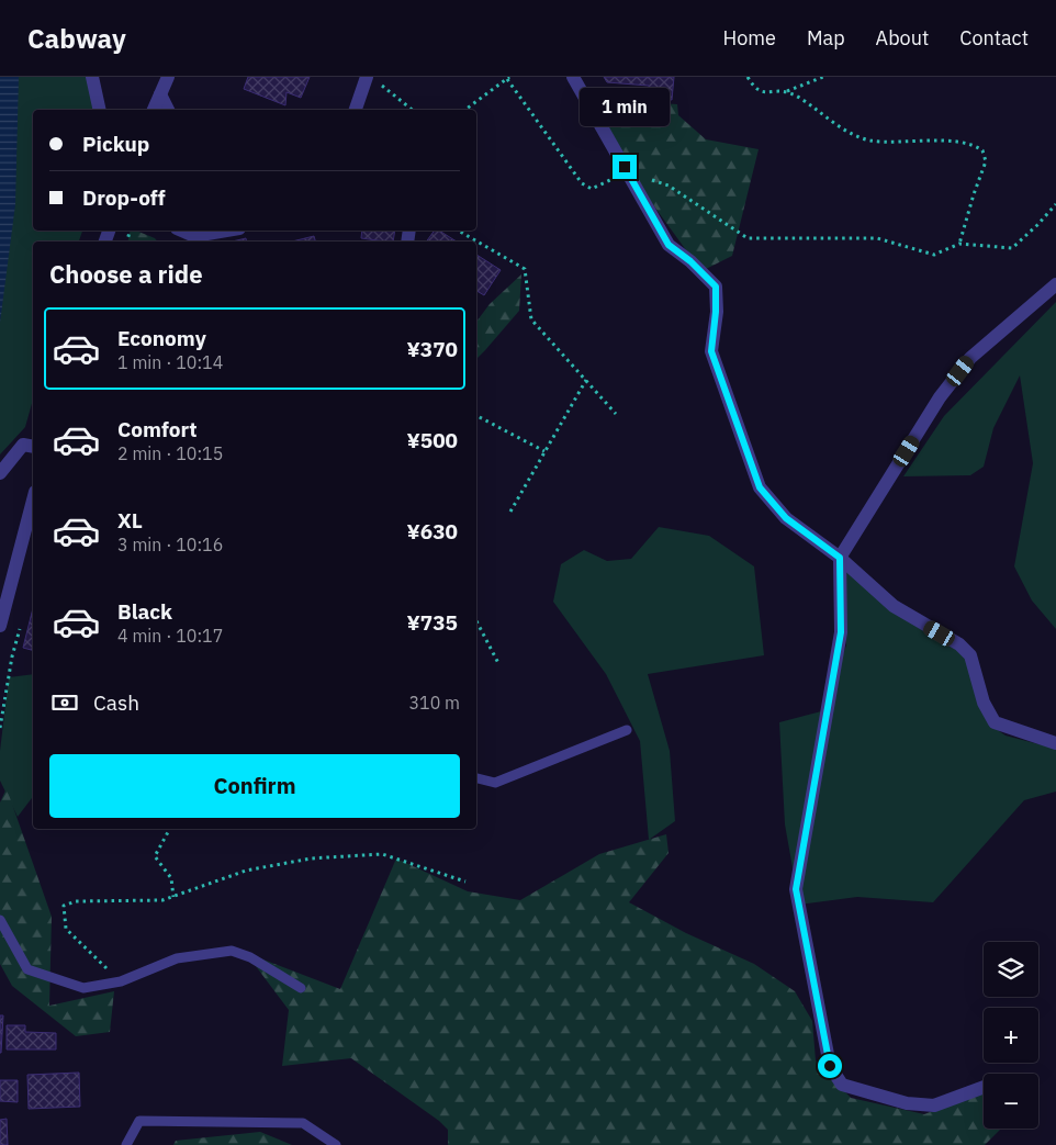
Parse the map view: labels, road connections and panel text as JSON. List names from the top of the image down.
{
  "page": {
    "header": "Cabway",
    "nav": [
      "Home",
      "Map",
      "About",
      "Contact"
    ],
    "bubble": "1 min",
    "banner": ["Pickup", "Drop-off"],
    "heading": "Choose a ride",
    "list": [
      {
        "name": "Economy",
        "note": "1 min · 10:14",
        "value": "¥370"
      },
      {
        "name": "Comfort",
        "note": "2 min · 10:15",
        "value": "¥500"
      },
      {
        "name": "XL",
        "note": "3 min · 10:16",
        "value": "¥630"
      },
      {
        "name": "Black",
        "note": "4 min · 10:17",
        "value": "¥735"
      }
    ],
    "pay": ["Cash", "310 m"],
    "buttons": "Confirm",
    "map_buttons": ["+", "−"]
  }
}
